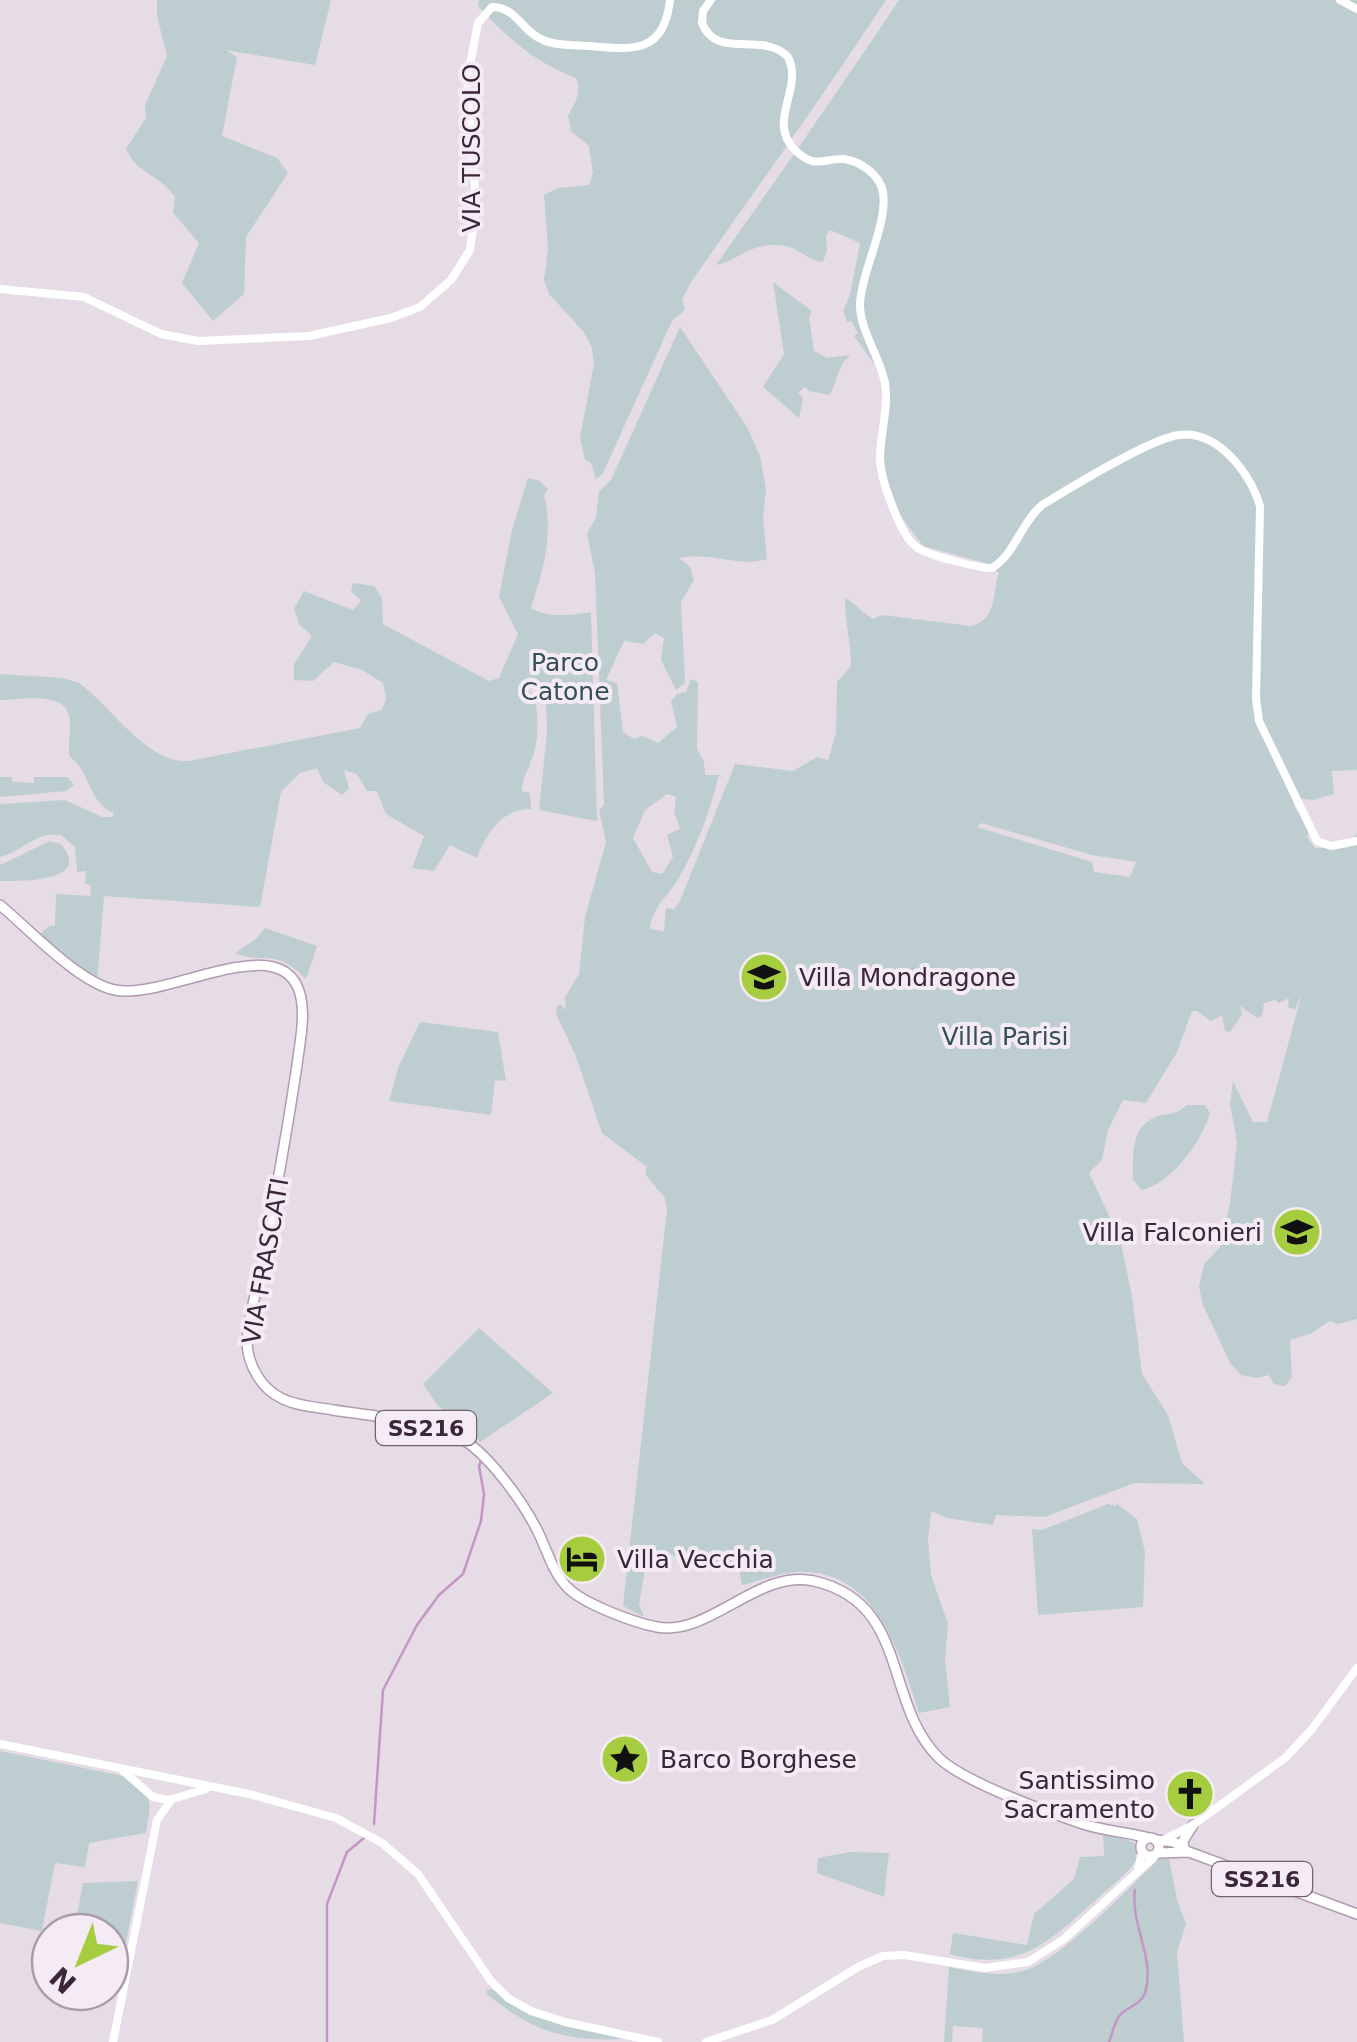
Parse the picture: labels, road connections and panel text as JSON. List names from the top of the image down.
{
  "streets": {
    "main road": ["VIA FRASCATI", "SS216"],
    "street": ["VIA TUSCOLO"]
  },
  "parks": ["Parco Catone", "Villa Parisi"],
  "places": {
    "school or university": ["Villa Mondragone", "Villa Falconieri"],
    "hotel": ["Villa Vecchia"],
    "place": ["Barco Borghese"],
    "church": ["Santissimo Sacramento"]
  },
  "north": "bottom left"
}
